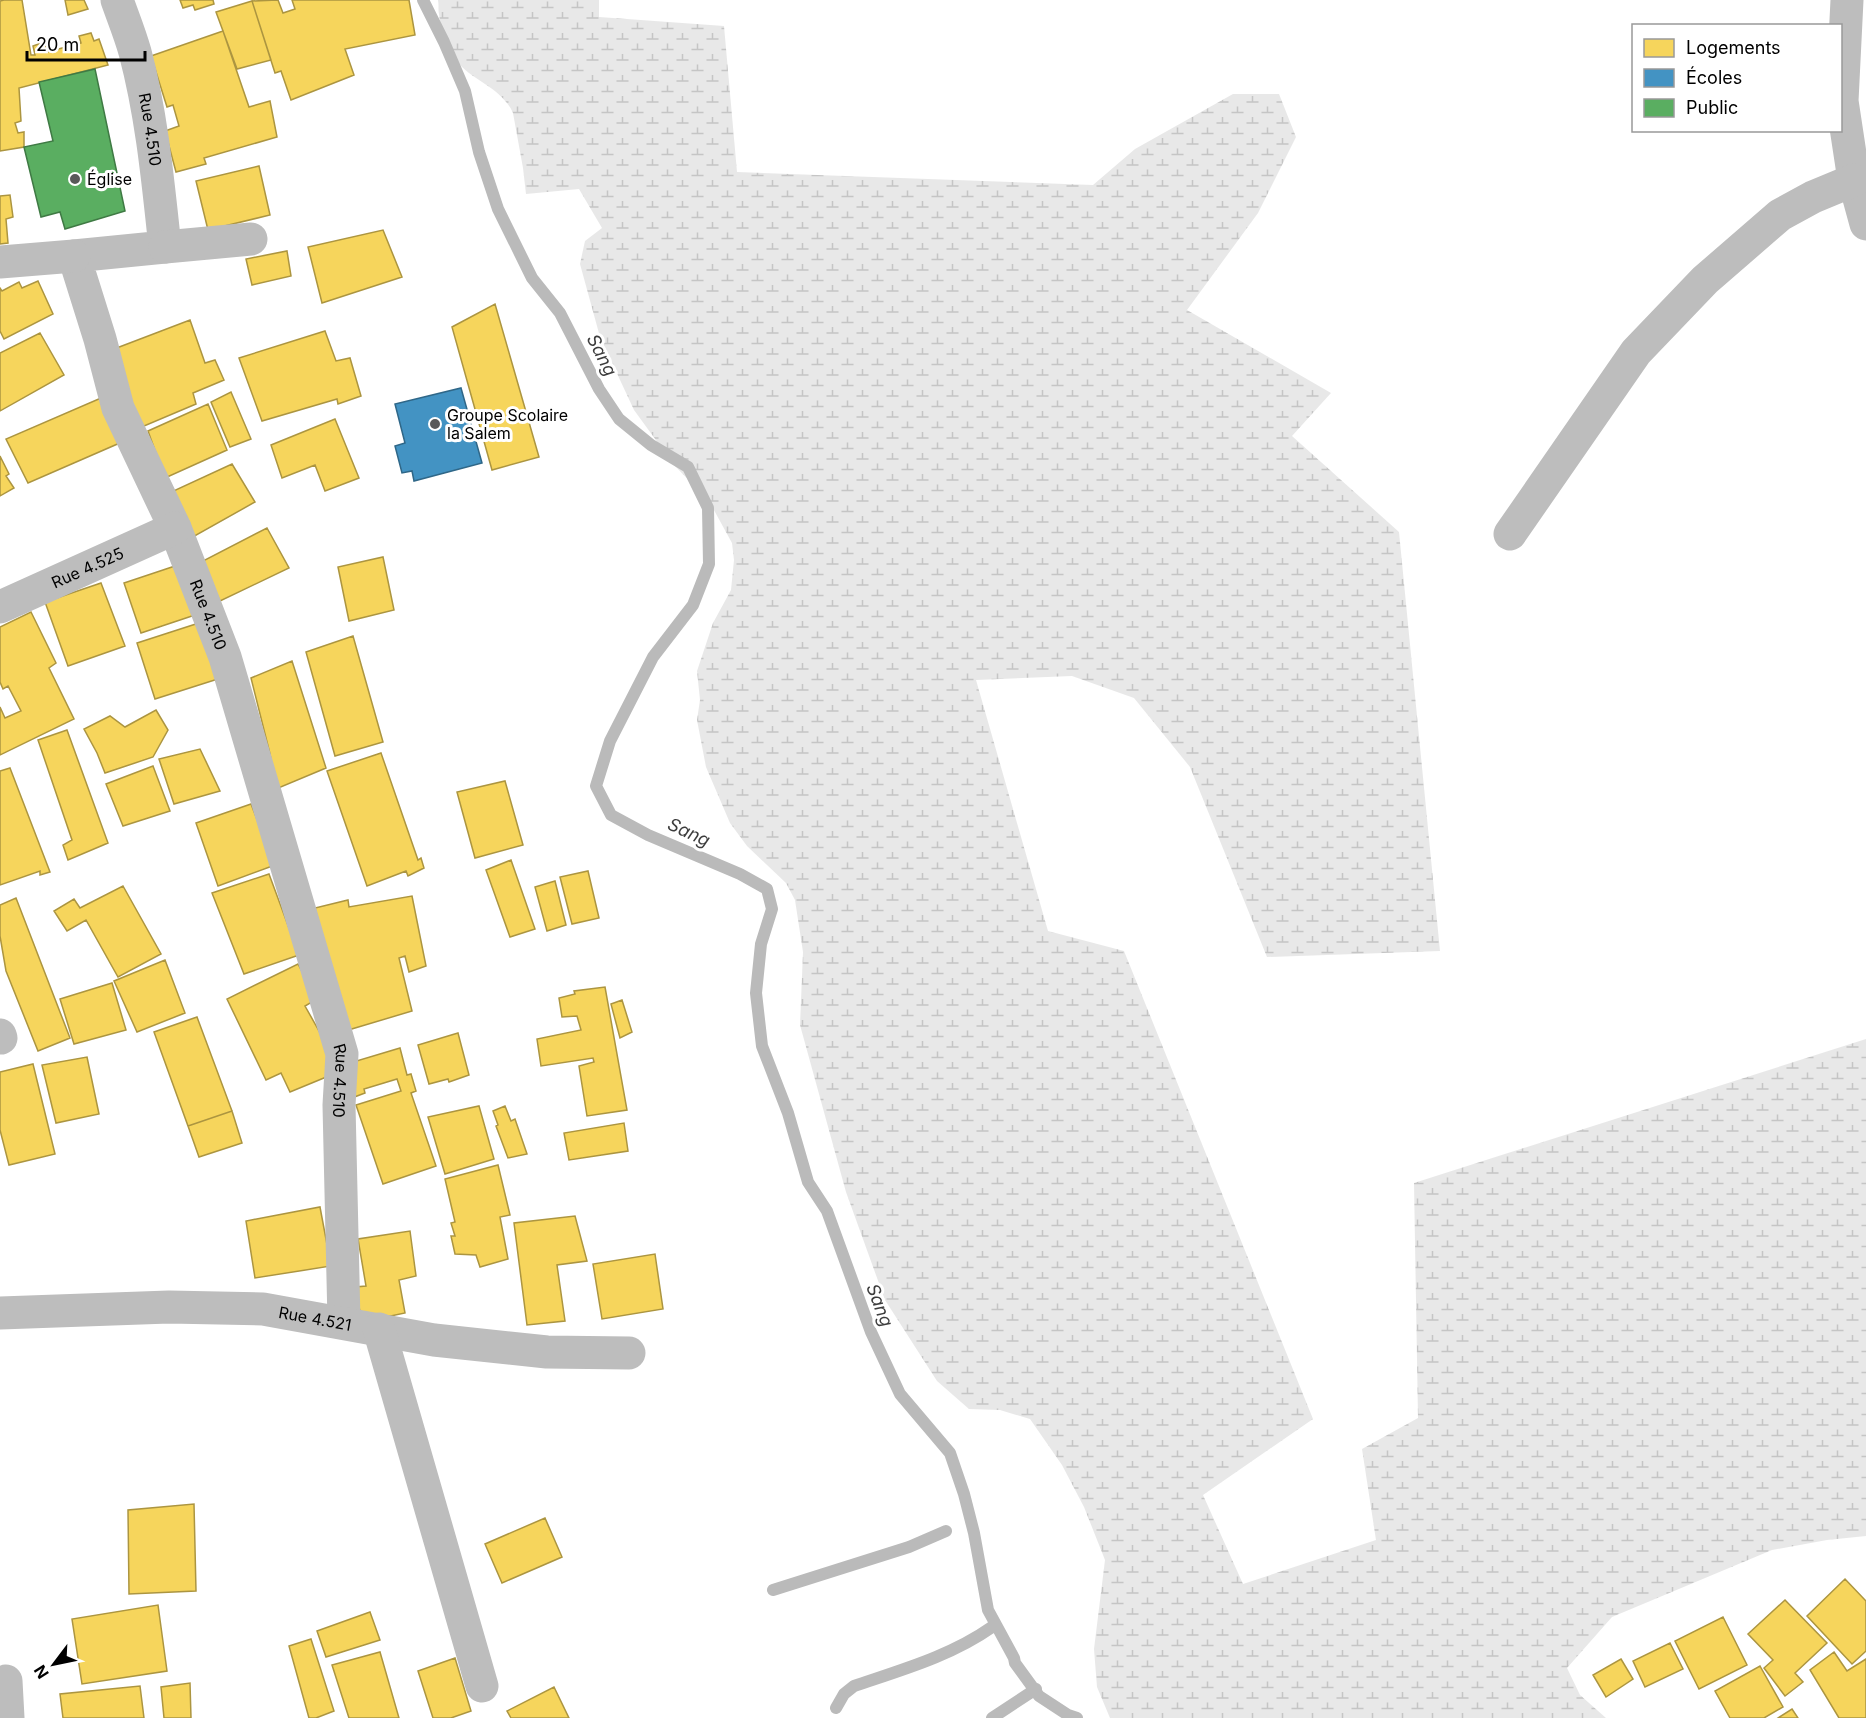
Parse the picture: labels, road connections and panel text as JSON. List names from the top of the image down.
{
  "streets": {
    "street": ["Rue 4.510", "Rue 4.525", "Rue 4.521"]
  },
  "crossings": [
    ["Rue 4.510", "Rue 4.525"],
    ["Rue 4.510", "Rue 4.521"]
  ],
  "water": ["Sang"],
  "places": ["Église", "Groupe Scolaire la Salem"],
  "legend": ["Logements", "Écoles", "Public"],
  "scale_bar": "20 m",
  "north": "bottom left"
}
